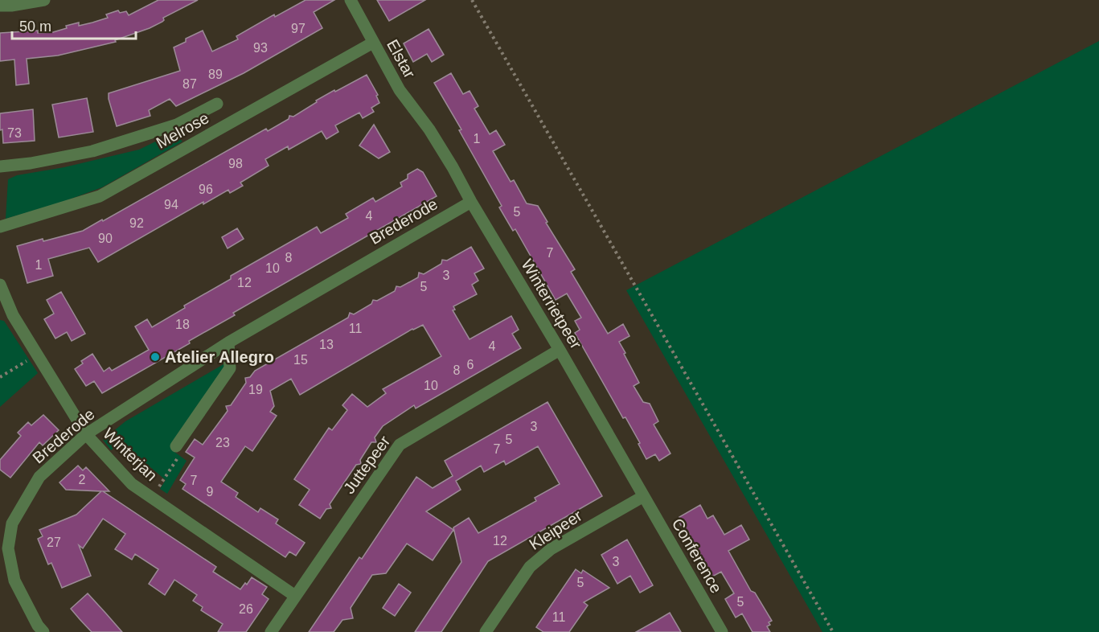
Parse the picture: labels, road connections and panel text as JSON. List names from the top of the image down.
{
  "streets": {
    "street": [
      "Elstar",
      "Melrose",
      "Brederode",
      "Winterrietpeer",
      "Winterjan",
      "Juttepeer",
      "Kleipeer",
      "Conference"
    ]
  },
  "crossings": [
    ["Elstar", "Melrose"],
    ["Elstar", "Winterrietpeer"],
    ["Brederode", "Winterrietpeer"],
    ["Brederode", "Winterjan"],
    ["Winterrietpeer", "Juttepeer"],
    ["Winterrietpeer", "Kleipeer"],
    ["Winterrietpeer", "Conference"],
    ["Winterjan", "Juttepeer"],
    ["Kleipeer", "Conference"]
  ],
  "places": ["Atelier Allegro"],
  "house_numbers": [
    "97",
    "93",
    "89",
    "87",
    "73",
    "1",
    "98",
    "96",
    "94",
    "5",
    "4",
    "92",
    "90",
    "7",
    "8",
    "1",
    "10",
    "3",
    "12",
    "5",
    "18",
    "11",
    "13",
    "4",
    "15",
    "6",
    "8",
    "10",
    "19",
    "3",
    "5",
    "23",
    "7",
    "2",
    "7",
    "9",
    "12",
    "27",
    "3",
    "5",
    "5",
    "26",
    "11"
  ],
  "scale_bar": "50 m"
}
